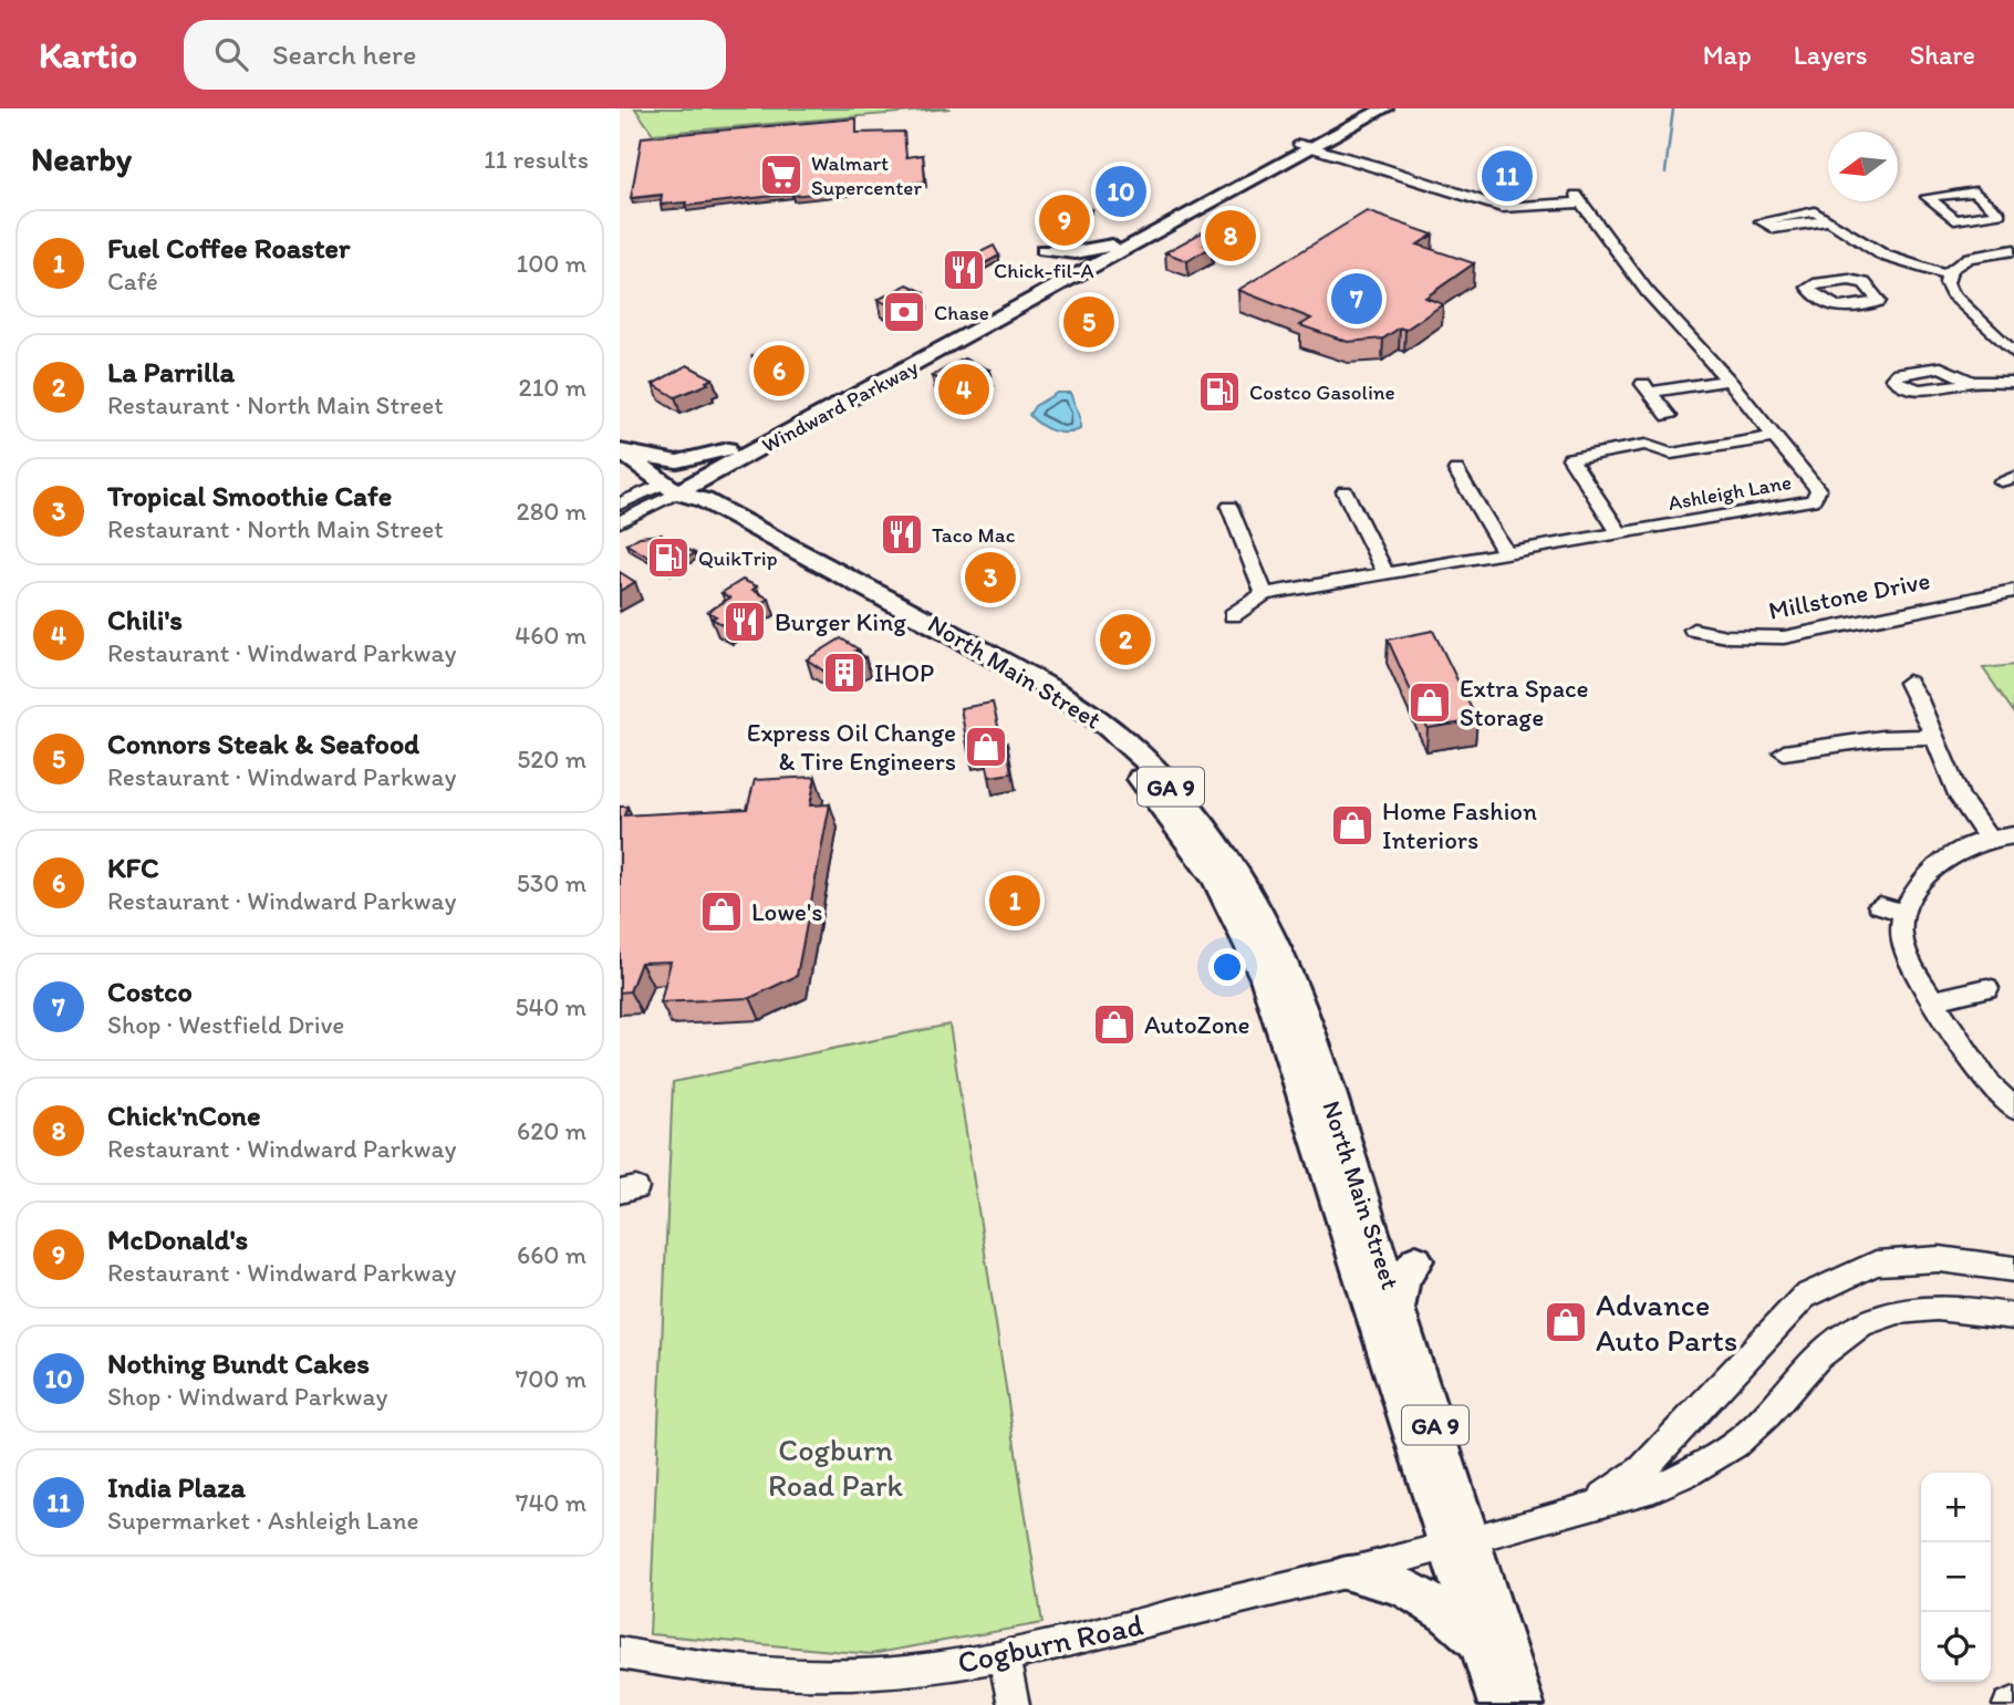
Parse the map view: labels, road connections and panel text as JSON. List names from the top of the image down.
{
  "streets": {
    "main road": ["Windward Parkway", "North Main Street", "GA 9"],
    "street": ["Ashleigh Lane", "Millstone Drive", "Cogburn Road"]
  },
  "crossings": [
    ["Windward Parkway", "Ashleigh Lane"],
    ["Windward Parkway", "North Main Street"],
    ["Windward Parkway", "GA 9"],
    ["North Main Street", "GA 9"],
    ["North Main Street", "Cogburn Road"]
  ],
  "parks": ["Cogburn Road Park"],
  "places": {
    "supermarket": ["Walmart Supercenter"],
    "restaurant": ["Chick-fil-A", "Taco Mac", "Burger King"],
    "bank": ["Chase"],
    "fuel station": ["Costco Gasoline", "QuikTrip"],
    "building": ["IHOP"],
    "shop": [
      "Extra Space Storage",
      "Express Oil Change & Tire Engineers",
      "Home Fashion Interiors",
      "Lowe's",
      "AutoZone",
      "Advance Auto Parts"
    ]
  },
  "north": "left",
  "page": {
    "header": "Kartio",
    "search": "Search here",
    "nav": ["Map", "Layers", "Share"],
    "heading": ["Nearby", "11 results"],
    "pins": [
      "11",
      "10",
      "9",
      "8",
      "7",
      "5",
      "6",
      "4",
      "3",
      "2",
      "1"
    ],
    "list": [
      {
        "mark": "1",
        "name": "Fuel Coffee Roaster",
        "note": "Café",
        "value": "100 m"
      },
      {
        "mark": "2",
        "name": "La Parrilla",
        "note": "Restaurant · North Main Street",
        "value": "210 m"
      },
      {
        "mark": "3",
        "name": "Tropical Smoothie Cafe",
        "note": "Restaurant · North Main Street",
        "value": "280 m"
      },
      {
        "mark": "4",
        "name": "Chili's",
        "note": "Restaurant · Windward Parkway",
        "value": "460 m"
      },
      {
        "mark": "5",
        "name": "Connors Steak & Seafood",
        "note": "Restaurant · Windward Parkway",
        "value": "520 m"
      },
      {
        "mark": "6",
        "name": "KFC",
        "note": "Restaurant · Windward Parkway",
        "value": "530 m"
      },
      {
        "mark": "7",
        "name": "Costco",
        "note": "Shop · Westfield Drive",
        "value": "540 m"
      },
      {
        "mark": "8",
        "name": "Chick'nCone",
        "note": "Restaurant · Windward Parkway",
        "value": "620 m"
      },
      {
        "mark": "9",
        "name": "McDonald's",
        "note": "Restaurant · Windward Parkway",
        "value": "660 m"
      },
      {
        "mark": "10",
        "name": "Nothing Bundt Cakes",
        "note": "Shop · Windward Parkway",
        "value": "700 m"
      },
      {
        "mark": "11",
        "name": "India Plaza",
        "note": "Supermarket · Ashleigh Lane",
        "value": "740 m"
      }
    ],
    "map_buttons": ["+", "−"]
  }
}
